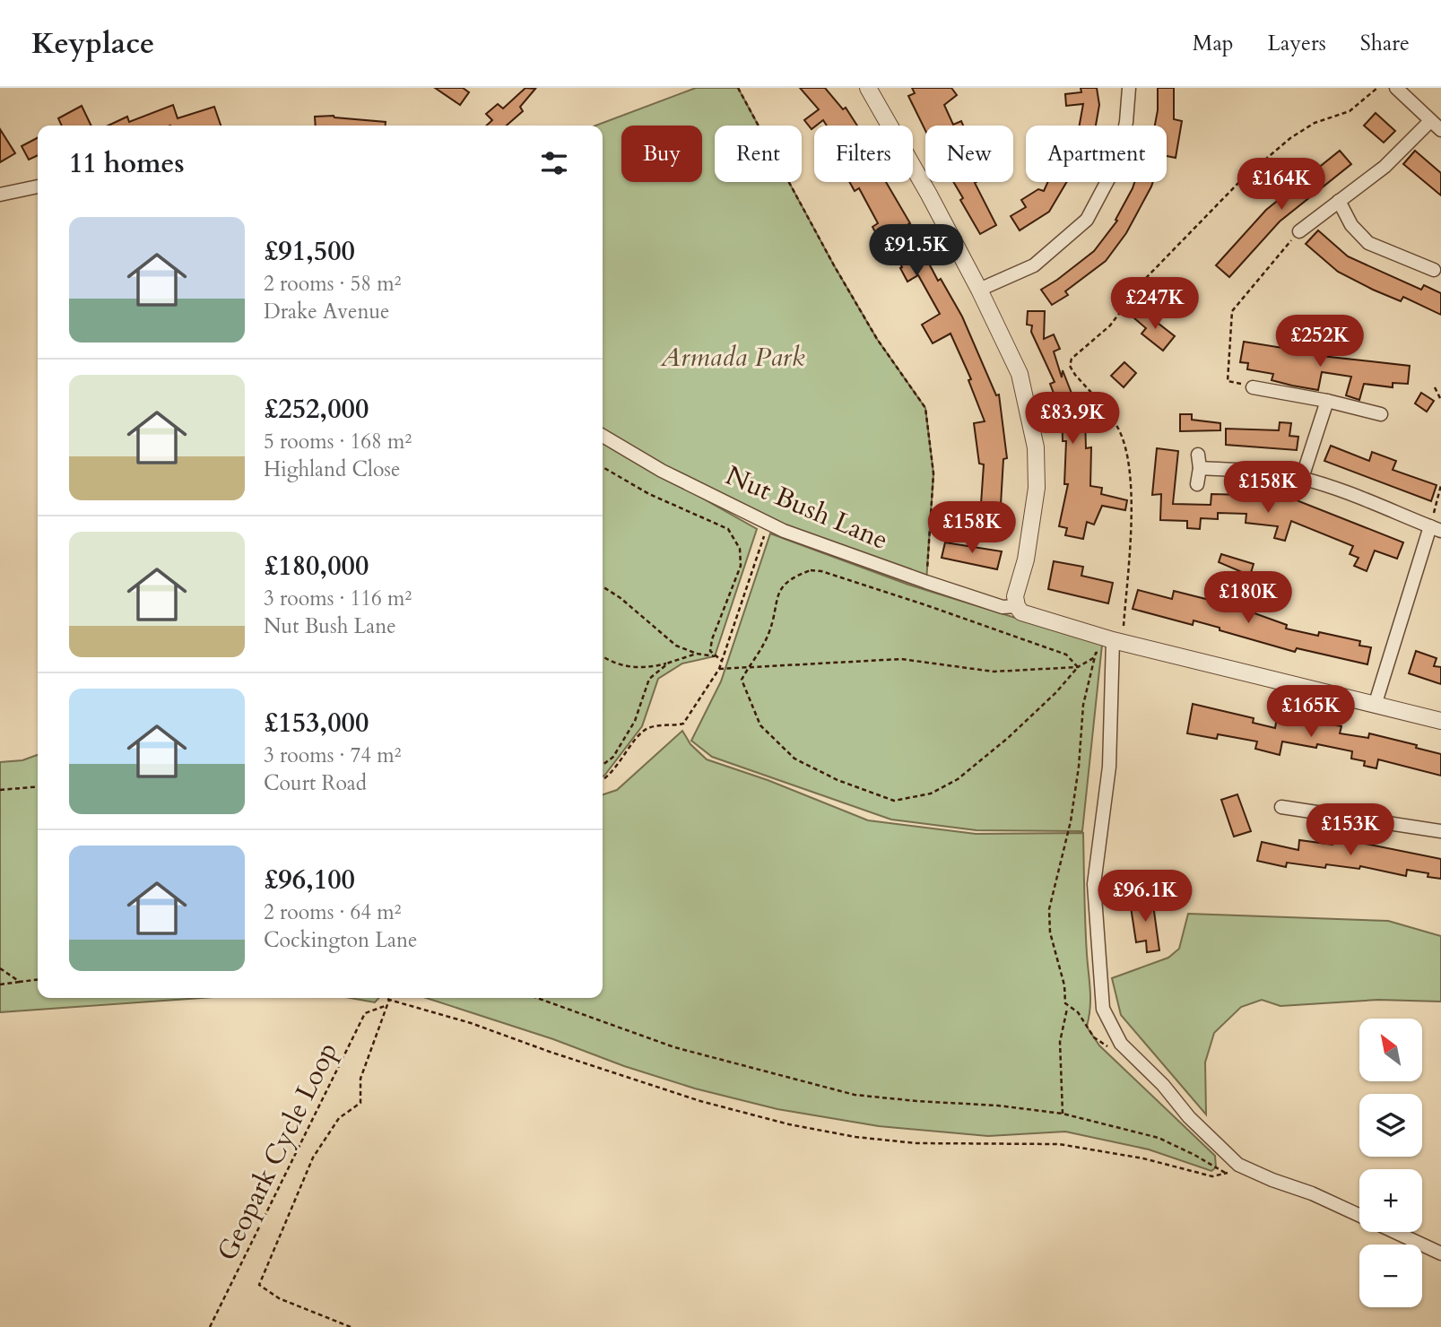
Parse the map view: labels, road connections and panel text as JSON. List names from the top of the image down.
{
  "streets": {
    "street": ["Nut Bush Lane"],
    "path": ["Geopark Cycle Loop"]
  },
  "parks": ["Armada Park"],
  "north": "top left",
  "page": {
    "header": "Keyplace",
    "nav": ["Map", "Layers", "Share"],
    "chip": [
      "Buy",
      "Rent",
      "Filters",
      "New",
      "Apartment"
    ],
    "heading": "11 homes",
    "price": [
      "£164K",
      "£91.5K",
      "£247K",
      "£252K",
      "£83.9K",
      "£158K",
      "£158K",
      "£180K",
      "£165K",
      "£153K",
      "£96.1K"
    ],
    "list": [
      {
        "name": "£91,500",
        "note": "2 rooms · 58 m² · Drake Avenue"
      },
      {
        "name": "£252,000",
        "note": "5 rooms · 168 m² · Highland Close"
      },
      {
        "name": "£180,000",
        "note": "3 rooms · 116 m² · Nut Bush Lane"
      },
      {
        "name": "£153,000",
        "note": "3 rooms · 74 m² · Court Road"
      },
      {
        "name": "£96,100",
        "note": "2 rooms · 64 m² · Cockington Lane"
      }
    ],
    "map_buttons": ["+", "−"]
  }
}
